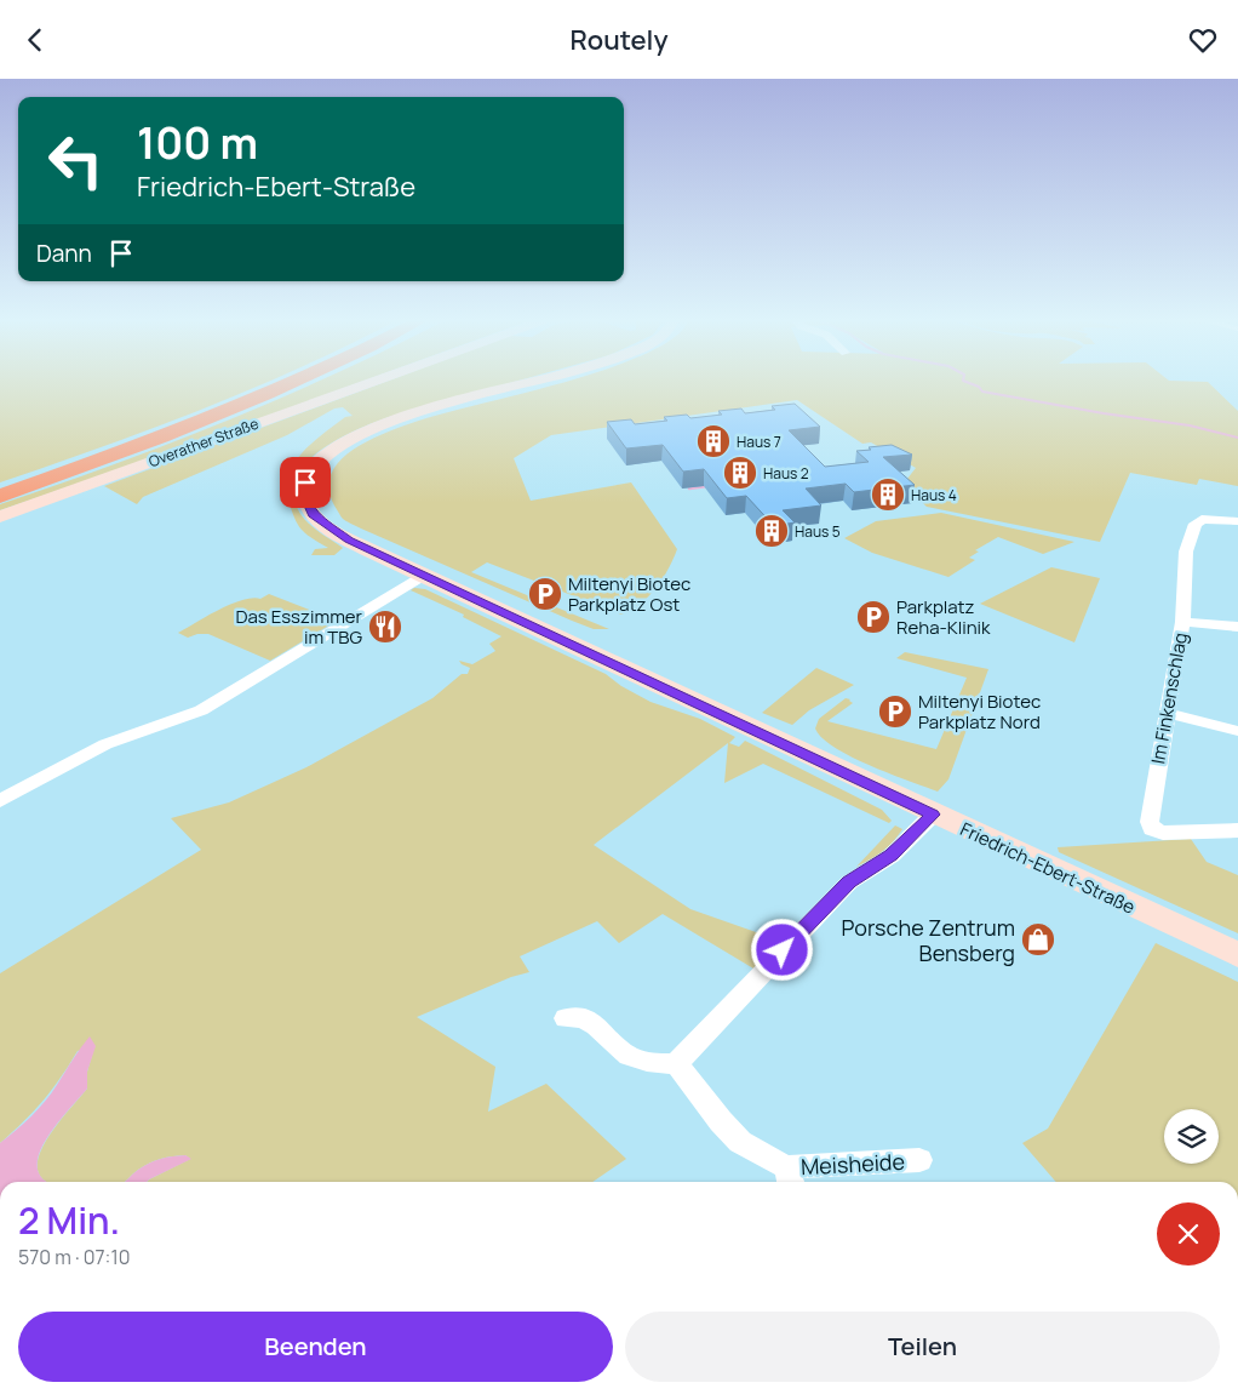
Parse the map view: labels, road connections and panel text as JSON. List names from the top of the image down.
{
  "streets": {
    "main road": ["Overather Straße", "Friedrich-Ebert-Straße"],
    "street": ["Im Finkenschlag", "Meisheide"]
  },
  "places": {
    "building": [
      "Haus 7",
      "Haus 2",
      "Haus 4",
      "Haus 5"
    ],
    "parking": ["Miltenyi Biotec Parkplatz Ost", "Parkplatz Reha-Klinik", "Miltenyi Biotec Parkplatz Nord"],
    "restaurant": ["Das Esszimmer im TBG"],
    "shop": ["Porsche Zentrum Bensberg"]
  },
  "page": {
    "header": "Routely",
    "turn": ["100 m", "Friedrich-Ebert-Straße"],
    "then": "Dann",
    "heading": ["2 Min.", "570 m · 07:10"],
    "buttons": ["Beenden", "Teilen"]
  }
}
